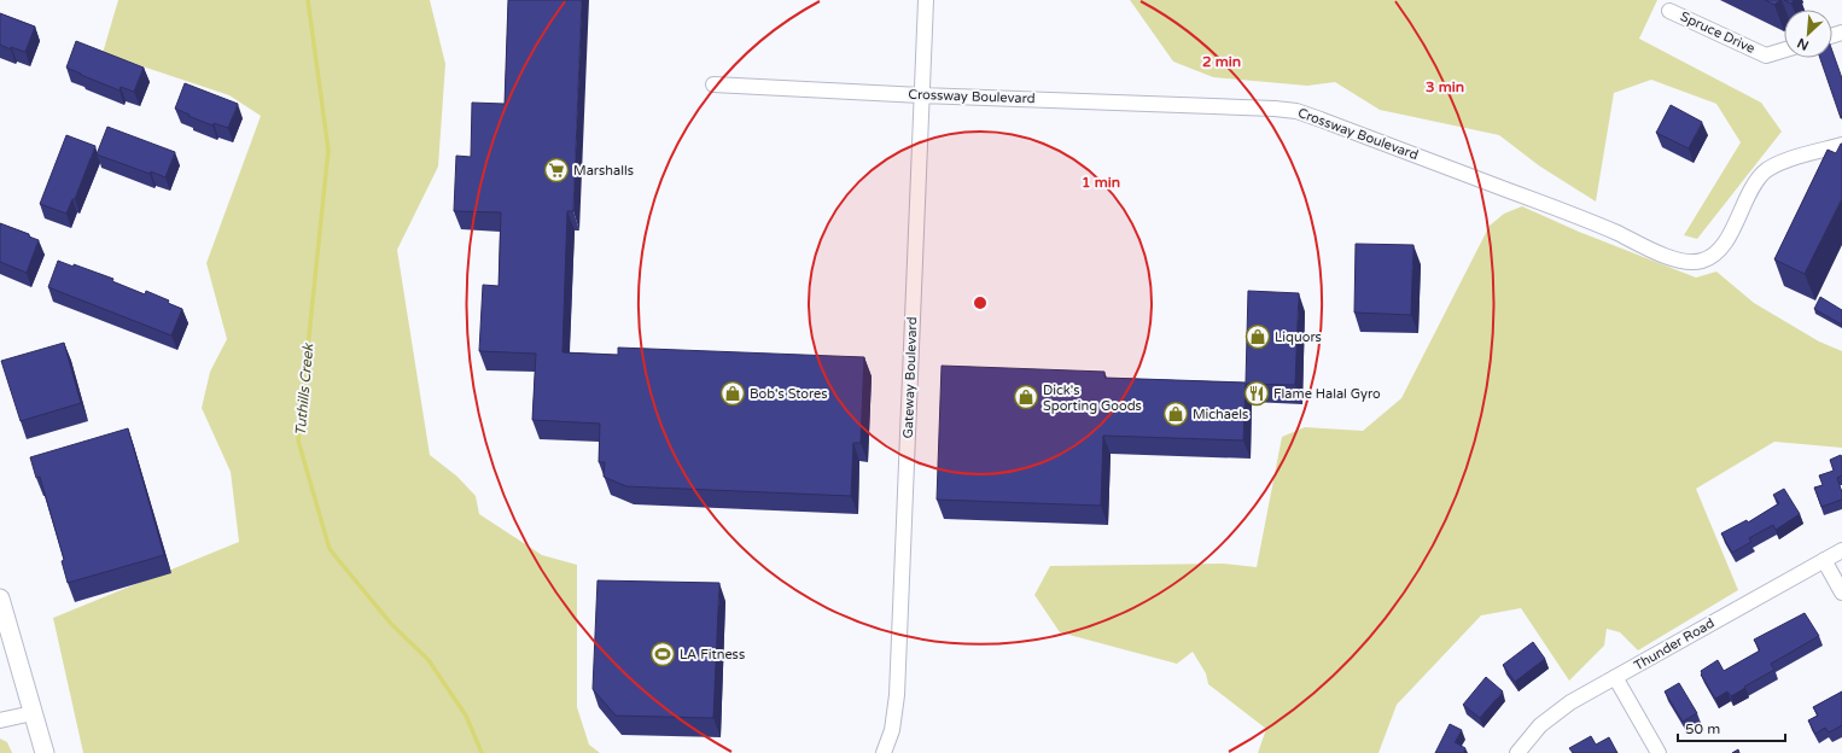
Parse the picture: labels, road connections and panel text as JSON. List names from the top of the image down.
{
  "streets": {
    "street": [
      "Spruce Drive",
      "Crossway Boulevard",
      "Gateway Boulevard",
      "Thunder Road"
    ]
  },
  "crossings": [
    ["Crossway Boulevard", "Gateway Boulevard"]
  ],
  "water": ["Tuthills Creek"],
  "places": {
    "supermarket": ["Marshalls"],
    "shop": [
      "Liquors",
      "Bob's Stores",
      "Dick's Sporting Goods",
      "Michaels"
    ],
    "restaurant": ["Flame Halal Gyro"],
    "sports": ["LA Fitness"]
  },
  "scale_bar": "50 m",
  "north": "bottom left",
  "rings": ["2 min", "3 min", "1 min"]
}
